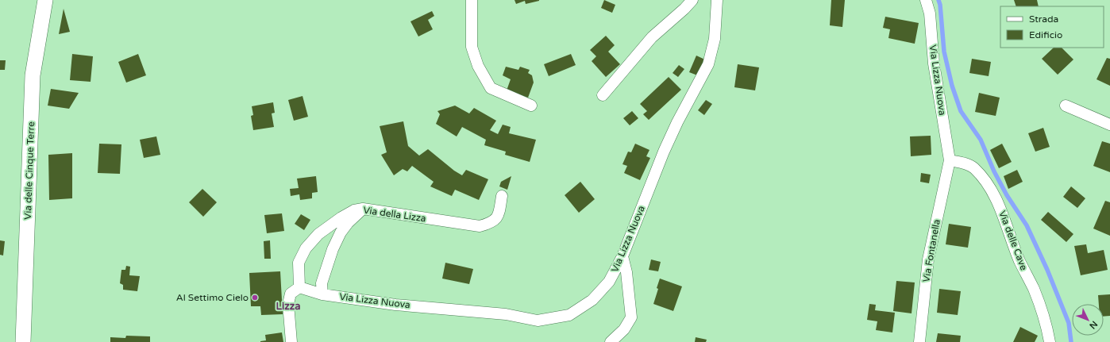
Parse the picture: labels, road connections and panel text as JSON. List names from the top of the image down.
{
  "streets": {
    "main road": ["Via delle Cinque Terre"],
    "street": [
      "Via Lizza Nuova",
      "Via della Lizza",
      "Via delle Cave",
      "Via Fontanella"
    ]
  },
  "crossings": [
    ["Via Lizza Nuova", "Via della Lizza"],
    ["Via Lizza Nuova", "Via delle Cave"],
    ["Via Lizza Nuova", "Via Fontanella"],
    ["Via delle Cave", "Via Fontanella"]
  ],
  "districts": ["Lizza"],
  "places": ["Al Settimo Cielo"],
  "legend": ["Strada", "Edificio"],
  "north": "bottom right"
}
